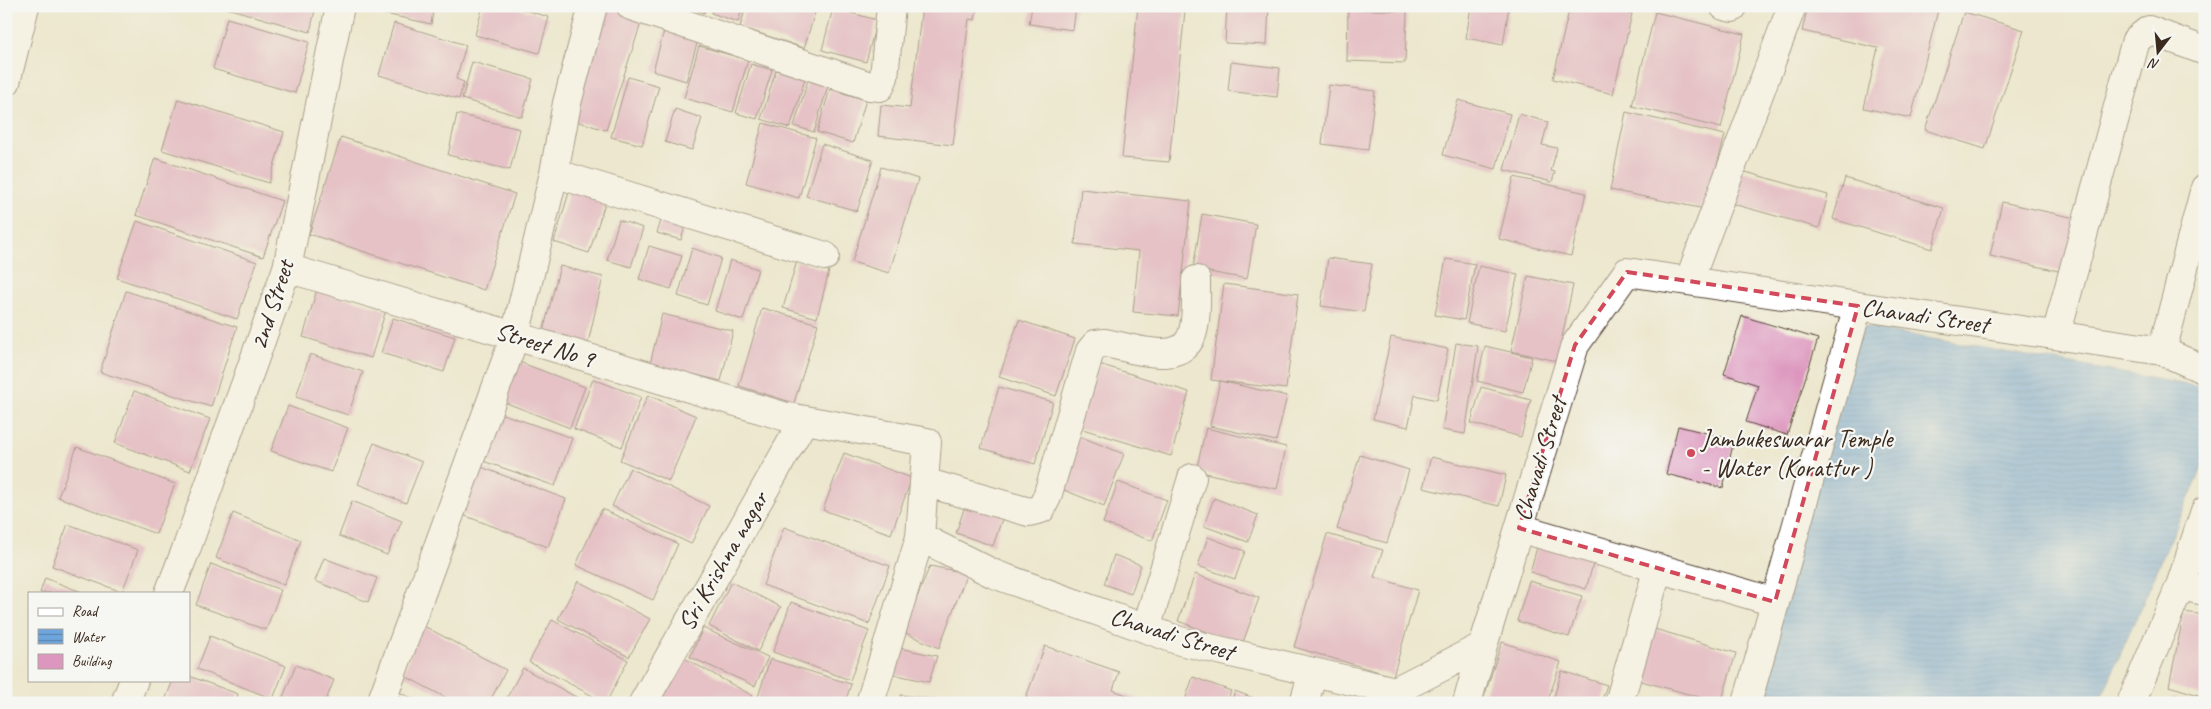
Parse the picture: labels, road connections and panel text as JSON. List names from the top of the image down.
{
  "streets": {
    "street": [
      "2nd Street",
      "Chavadi Street",
      "Street No 9",
      "Sri Krishna nagar"
    ]
  },
  "crossings": [
    ["2nd Street", "Street No 9"],
    ["Street No 9", "Sri Krishna nagar"]
  ],
  "places": ["Jambukeswarar Temple - Water (Korattur )"],
  "legend": ["Road", "Water", "Building"],
  "north": "bottom"
}
